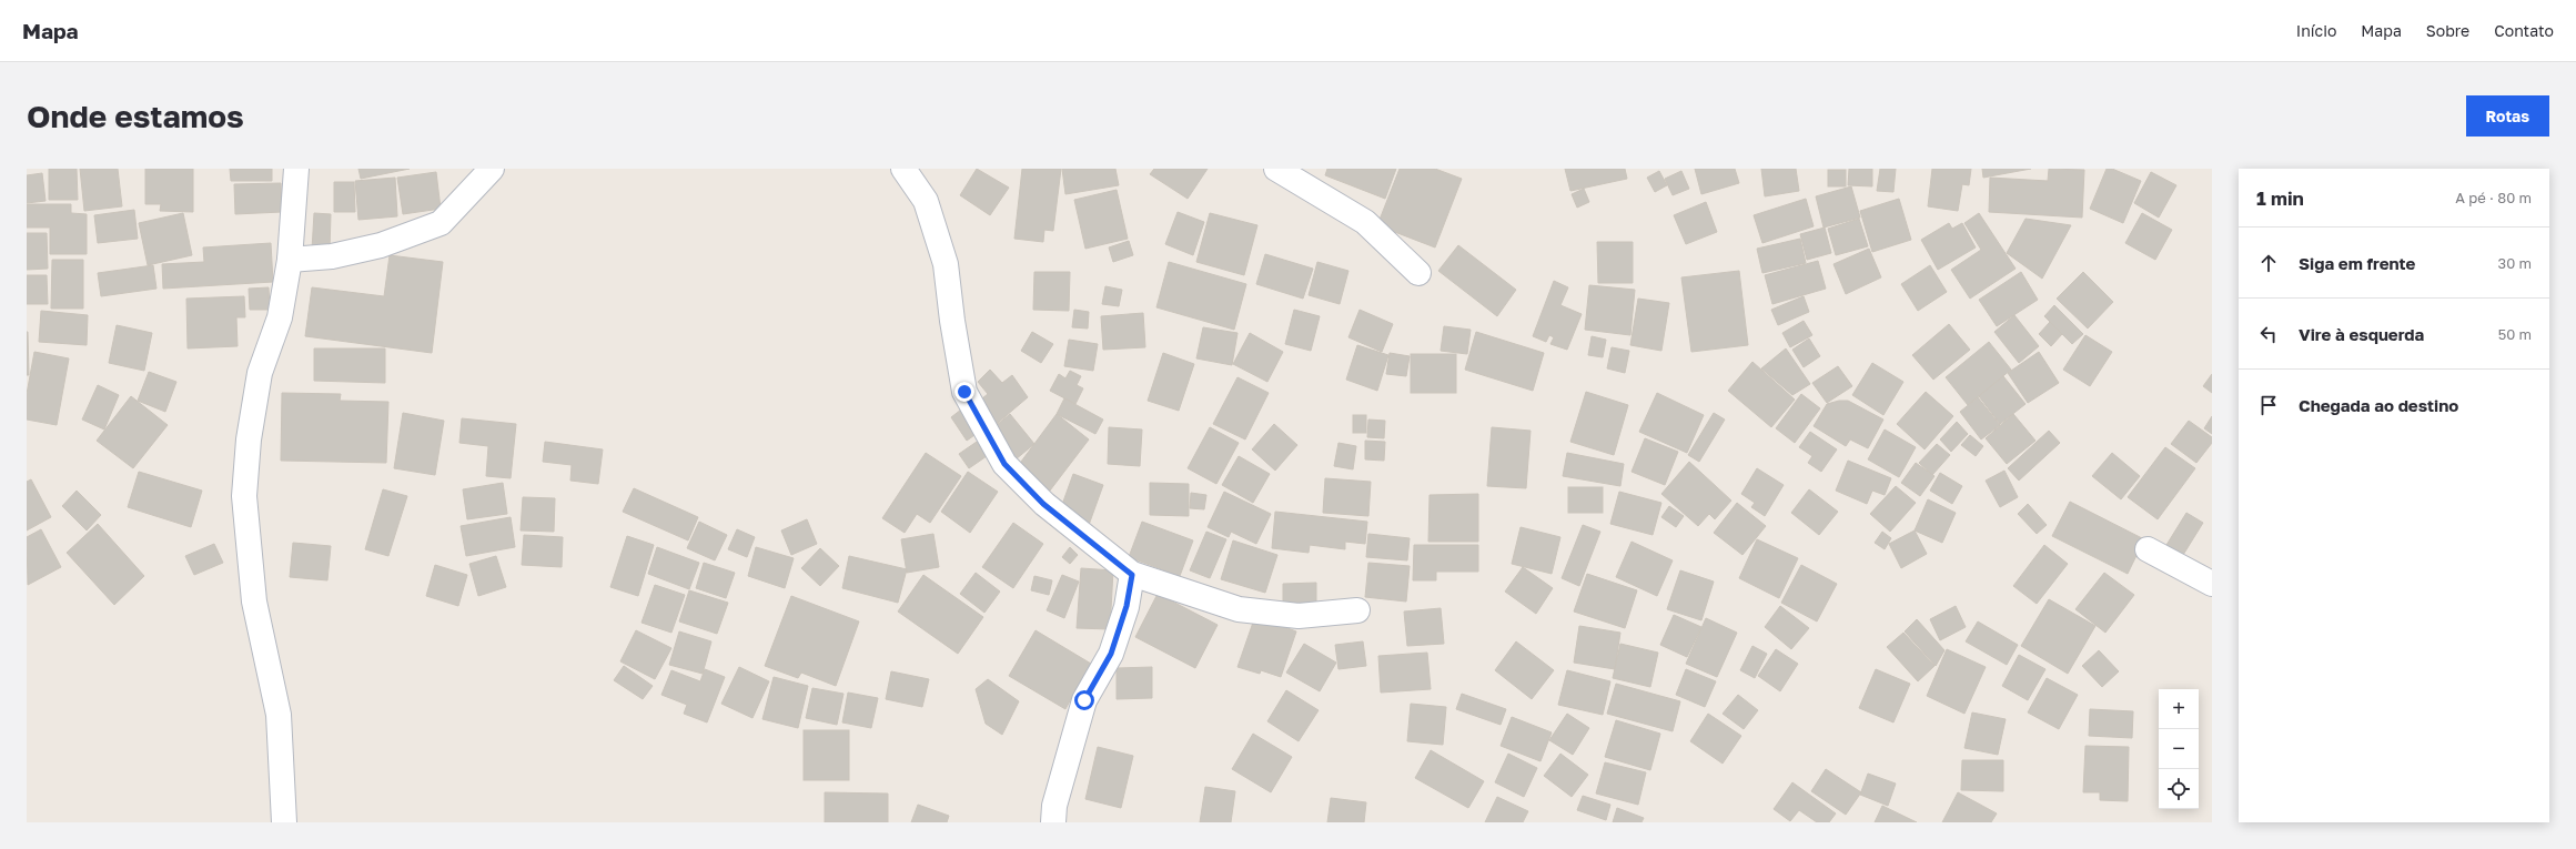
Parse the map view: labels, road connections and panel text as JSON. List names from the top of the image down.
{
  "page": {
    "header": "Mapa",
    "nav": [
      "Início",
      "Mapa",
      "Sobre",
      "Contato"
    ],
    "buttons": "Rotas",
    "title": "Onde estamos",
    "heading": ["1 min", "A pé · 80 m"],
    "list": [
      ["Siga em frente", "30 m"],
      ["Vire à esquerda", "50 m"],
      "Chegada ao destino"
    ],
    "map_buttons": ["+", "−"]
  }
}
